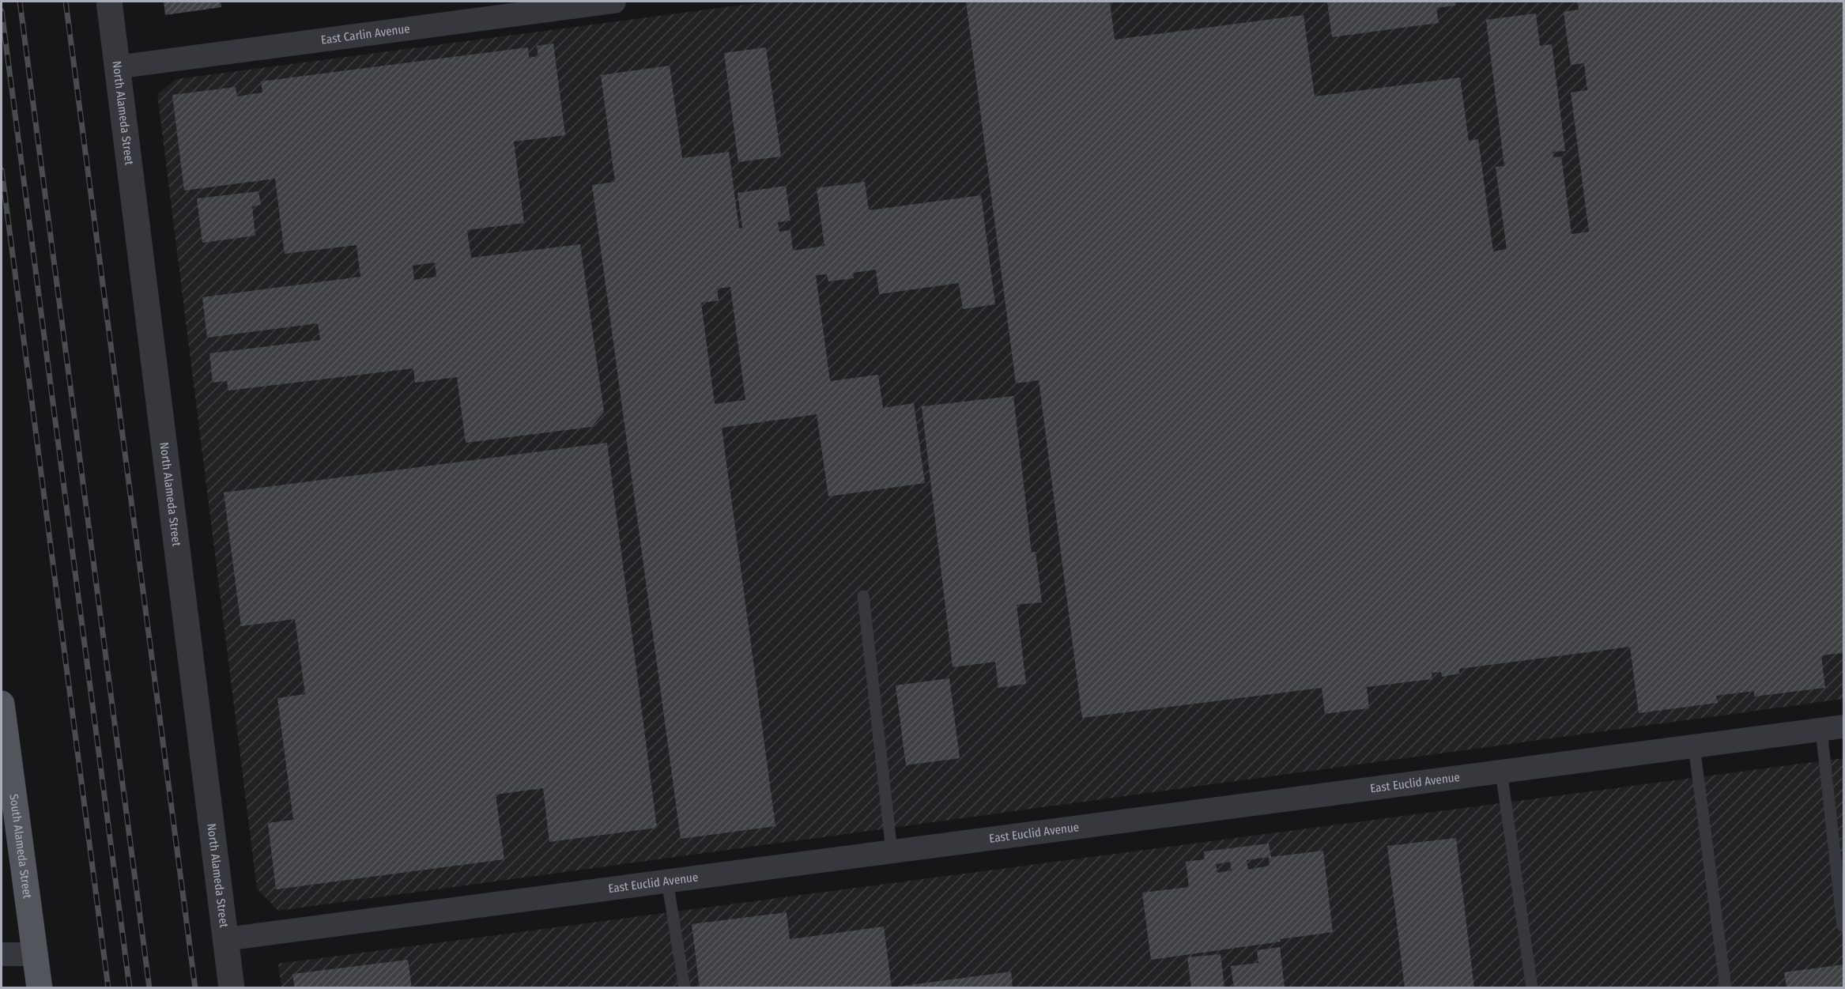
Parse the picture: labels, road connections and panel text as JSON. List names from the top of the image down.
{
  "streets": {
    "main road": ["South Alameda Street"],
    "street": ["East Carlin Avenue", "North Alameda Street", "East Euclid Avenue"]
  },
  "crossings": [
    ["East Carlin Avenue", "North Alameda Street"],
    ["North Alameda Street", "East Euclid Avenue"]
  ]
}
